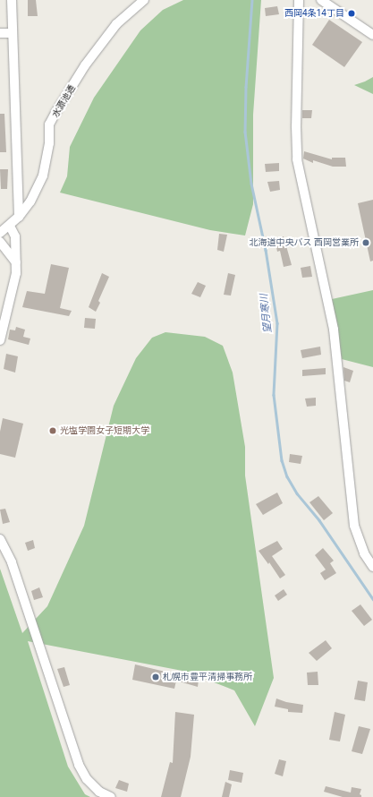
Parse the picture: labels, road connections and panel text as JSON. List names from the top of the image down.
{
  "streets": {
    "street": ["水源池通"]
  },
  "water": ["望月寒川"],
  "places": [
    "西岡4条14丁目",
    "北海道中央バス 西岡営業所",
    "光塩学園女子短期大学",
    "札幌市豊平清掃事務所"
  ]
}
